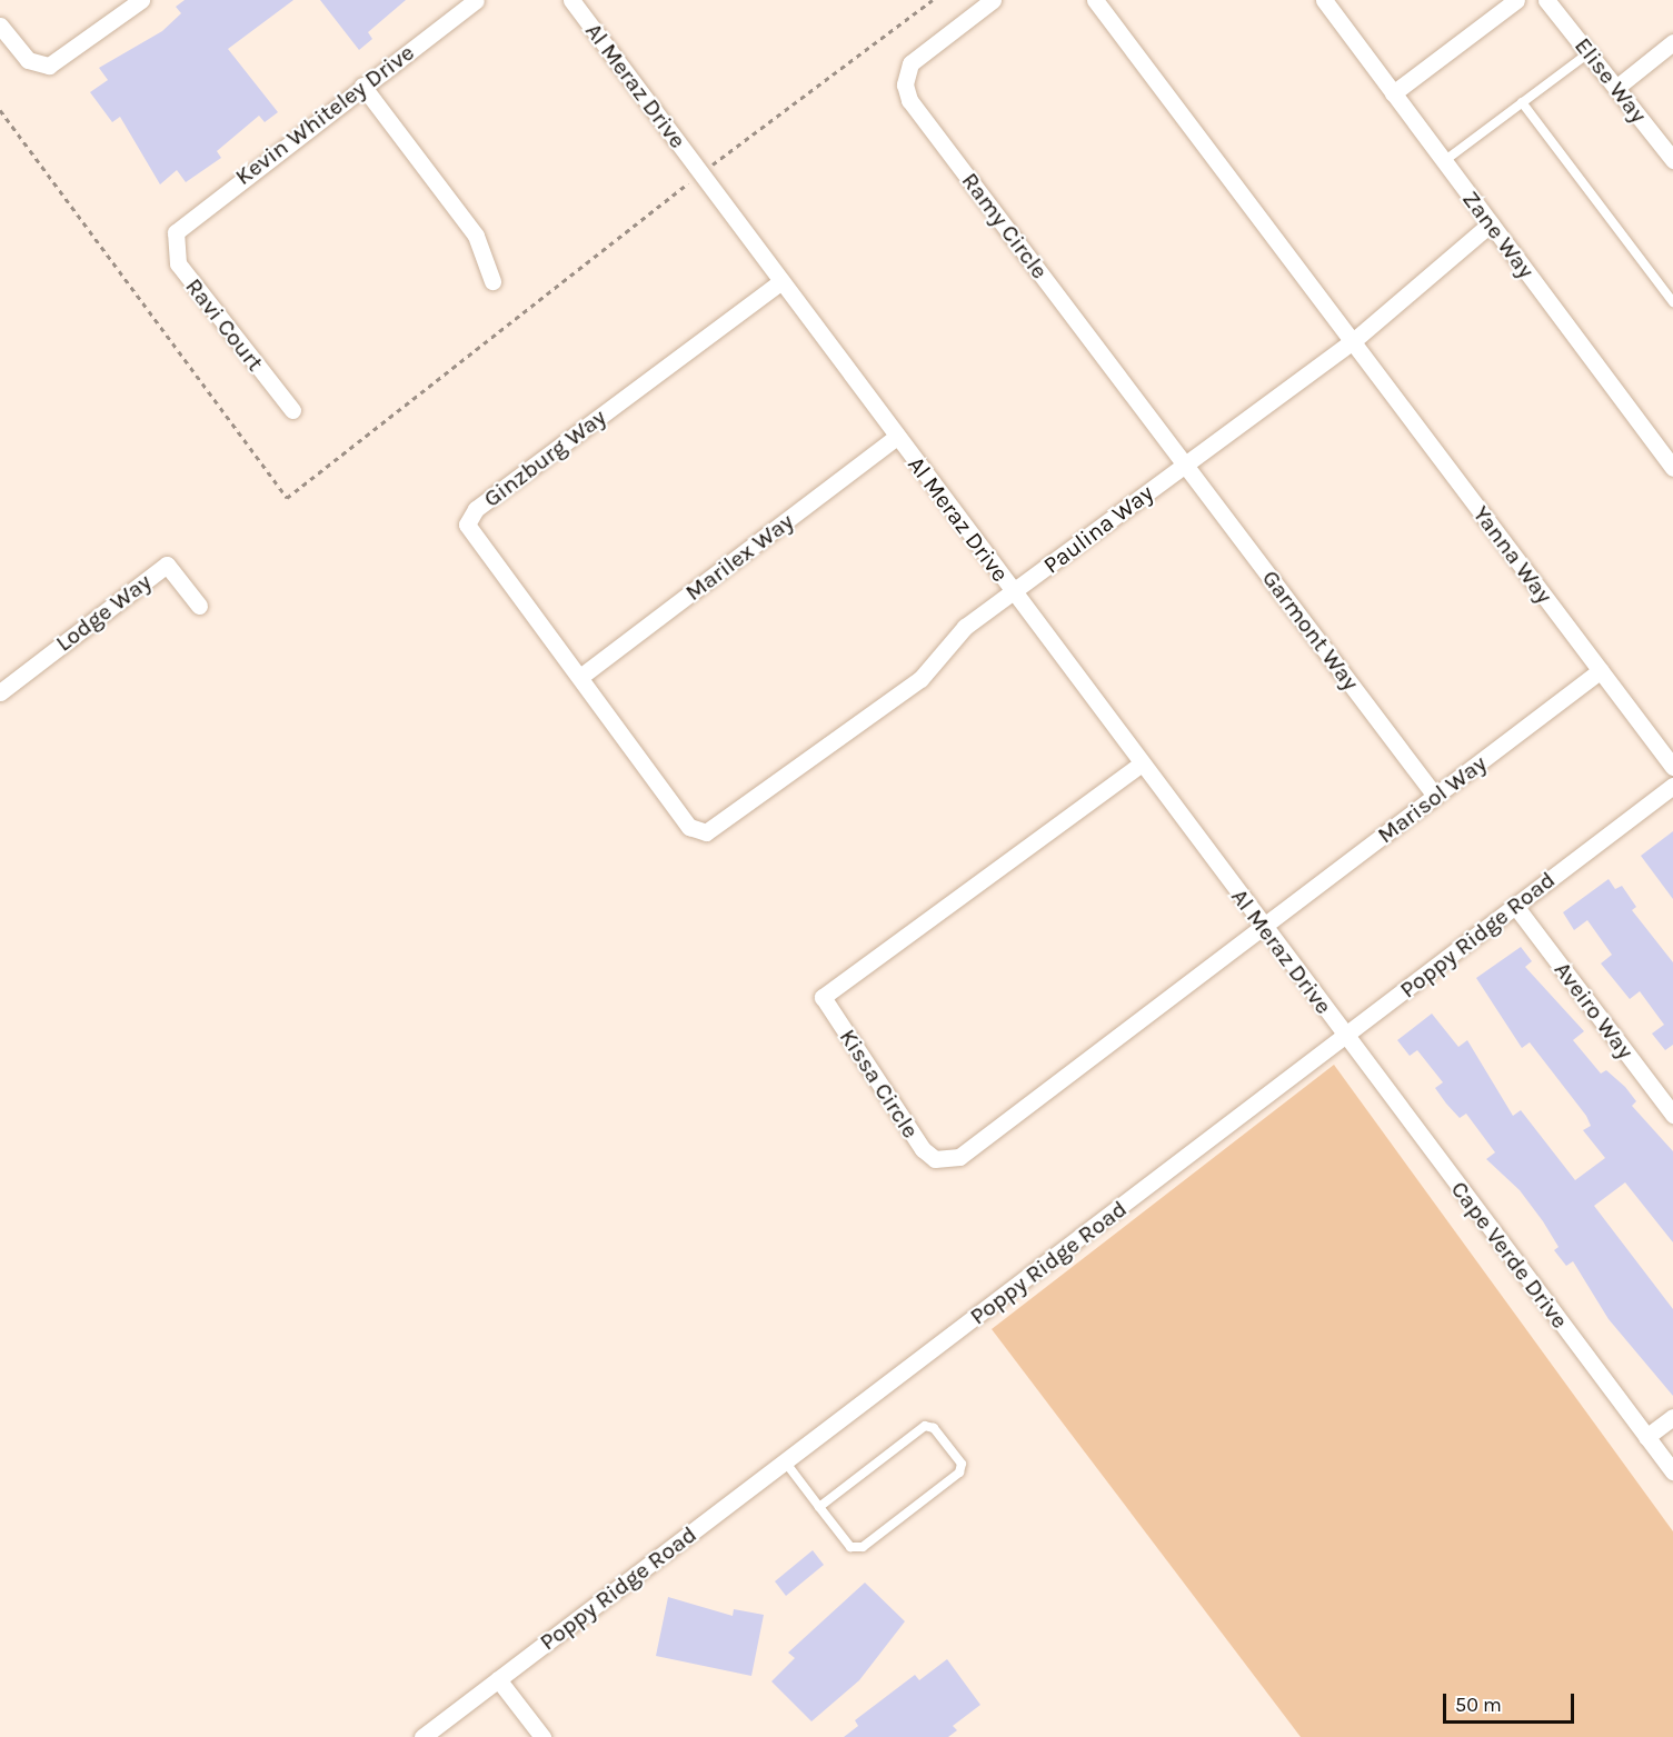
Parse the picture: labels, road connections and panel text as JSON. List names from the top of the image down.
{
  "streets": {
    "street": [
      "Elise Way",
      "Al Meraz Drive",
      "Kevin Whiteley Drive",
      "Ramy Circle",
      "Zane Way",
      "Ravi Court",
      "Ginzburg Way",
      "Paulina Way",
      "Yanna Way",
      "Marilex Way",
      "Lodge Way",
      "Garmont Way",
      "Marisol Way",
      "Poppy Ridge Road",
      "Aveiro Way",
      "Kissa Circle",
      "Cape Verde Drive"
    ]
  },
  "crossings": [
    ["Al Meraz Drive", "Ginzburg Way"],
    ["Al Meraz Drive", "Paulina Way"],
    ["Al Meraz Drive", "Marilex Way"],
    ["Al Meraz Drive", "Marisol Way"],
    ["Al Meraz Drive", "Poppy Ridge Road"],
    ["Al Meraz Drive", "Kissa Circle"],
    ["Al Meraz Drive", "Cape Verde Drive"],
    ["Kevin Whiteley Drive", "Ravi Court"],
    ["Ramy Circle", "Paulina Way"],
    ["Ramy Circle", "Garmont Way"],
    ["Zane Way", "Paulina Way"],
    ["Ginzburg Way", "Paulina Way"],
    ["Ginzburg Way", "Marilex Way"],
    ["Paulina Way", "Yanna Way"],
    ["Paulina Way", "Garmont Way"],
    ["Yanna Way", "Marisol Way"],
    ["Garmont Way", "Marisol Way"],
    ["Marisol Way", "Kissa Circle"],
    ["Poppy Ridge Road", "Aveiro Way"],
    ["Poppy Ridge Road", "Cape Verde Drive"]
  ],
  "scale_bar": "50 m"
}
